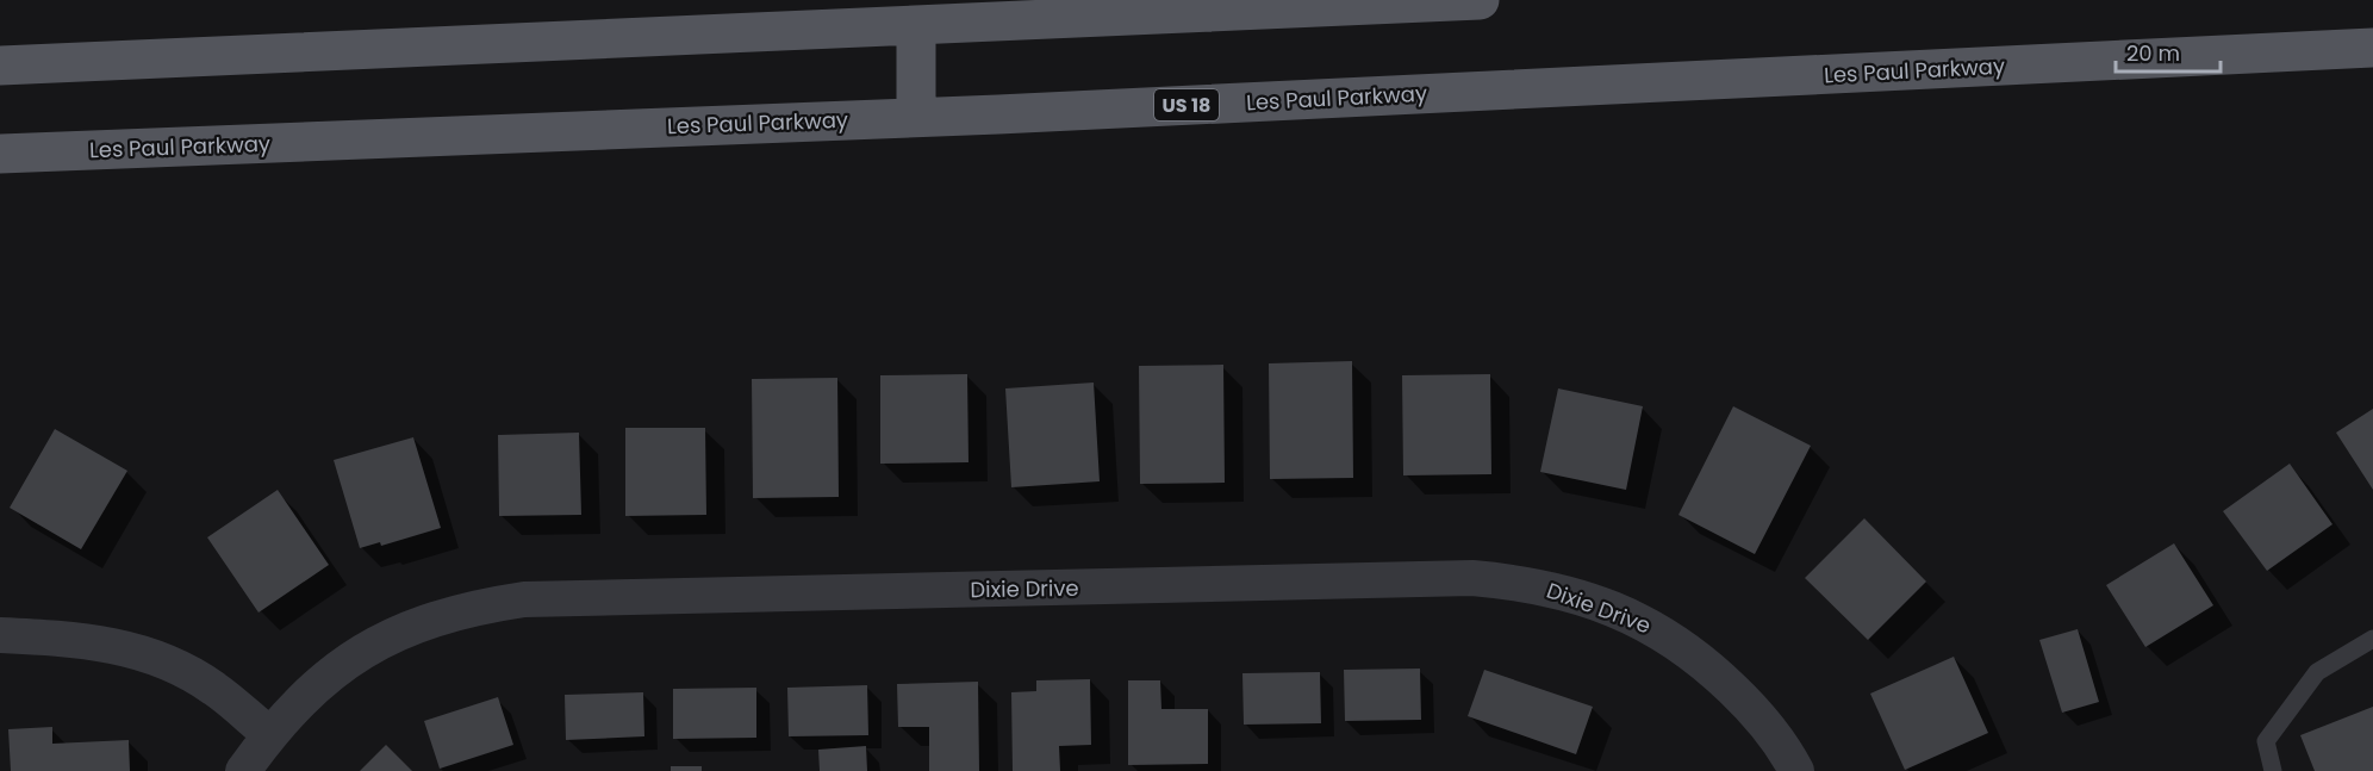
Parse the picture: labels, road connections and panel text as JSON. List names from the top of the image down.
{
  "streets": {
    "main road": ["Les Paul Parkway", "US 18"],
    "street": ["Dixie Drive"]
  },
  "scale_bar": "20 m"
}
